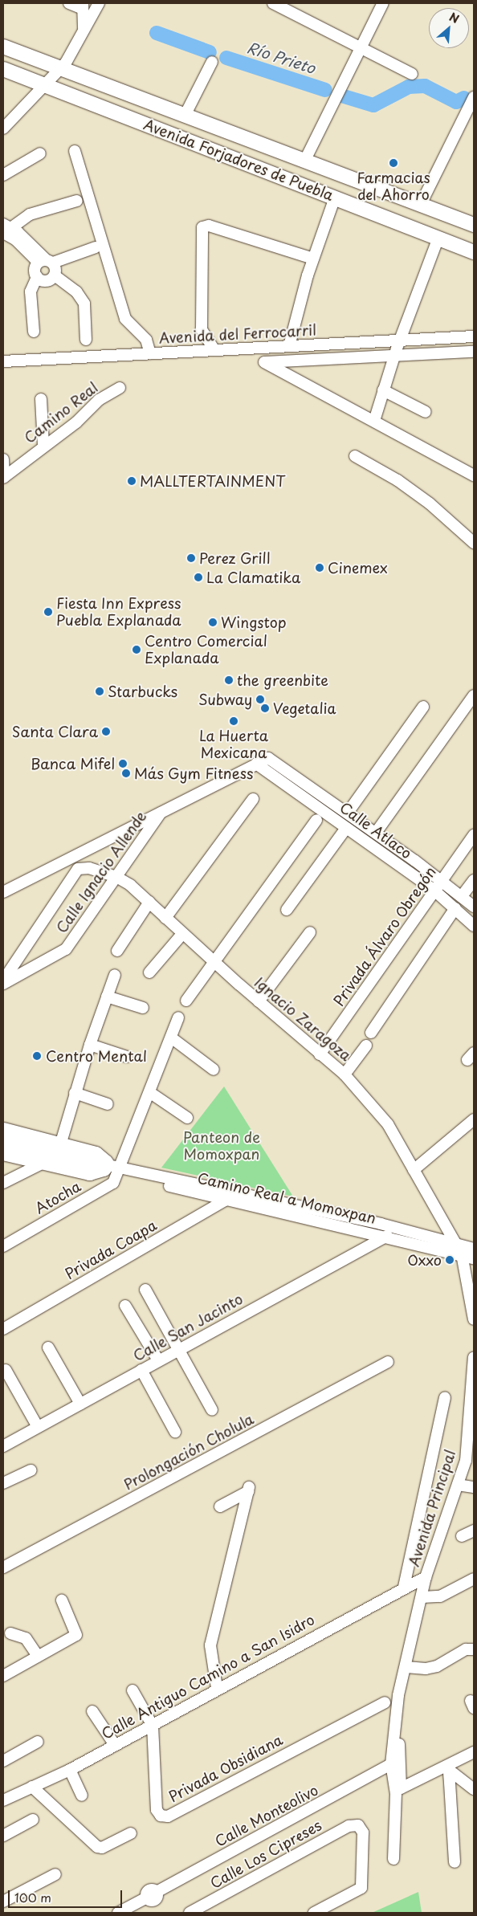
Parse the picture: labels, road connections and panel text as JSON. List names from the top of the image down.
{
  "streets": {
    "main road": ["Avenida Forjadores de Puebla"],
    "street": [
      "Avenida del Ferrocarril",
      "Camino Real",
      "Calle Atlaco",
      "Calle Ignacio Allende",
      "Privada Álvaro Obregón",
      "Ignacio Zaragoza",
      "Atocha",
      "Camino Real a Momoxpan",
      "Privada Coapa",
      "Calle San Jacinto",
      "Prolongación Cholula",
      "Avenida Principal",
      "Calle Antiguo Camino a San Isidro",
      "Privada Obsidiana",
      "Calle Monteolivo",
      "Calle Los Cipreses"
    ]
  },
  "crossings": [
    ["Calle Atlaco", "Privada Álvaro Obregón"],
    ["Calle Ignacio Allende", "Ignacio Zaragoza"],
    ["Privada Álvaro Obregón", "Ignacio Zaragoza"],
    ["Ignacio Zaragoza", "Camino Real a Momoxpan"],
    ["Atocha", "Camino Real a Momoxpan"],
    ["Camino Real a Momoxpan", "Privada Coapa"],
    ["Camino Real a Momoxpan", "Calle San Jacinto"],
    ["Avenida Principal", "Calle Antiguo Camino a San Isidro"],
    ["Avenida Principal", "Calle Monteolivo"],
    ["Calle Antiguo Camino a San Isidro", "Privada Obsidiana"]
  ],
  "water": ["Río Prieto"],
  "parks": ["Panteon de Momoxpan"],
  "places": [
    "Farmacias del Ahorro",
    "MALLTERTAINMENT",
    "Perez Grill",
    "Cinemex",
    "La Clamatika",
    "Fiesta Inn Express Puebla Explanada",
    "Wingstop",
    "Centro Comercial Explanada",
    "the greenbite",
    "Starbucks",
    "Subway",
    "Vegetalia",
    "La Huerta Mexicana",
    "Santa Clara",
    "Banca Mifel",
    "Más Gym Fitness",
    "Centro Mental",
    "Oxxo"
  ],
  "scale_bar": "100 m",
  "north": "top right"
}
